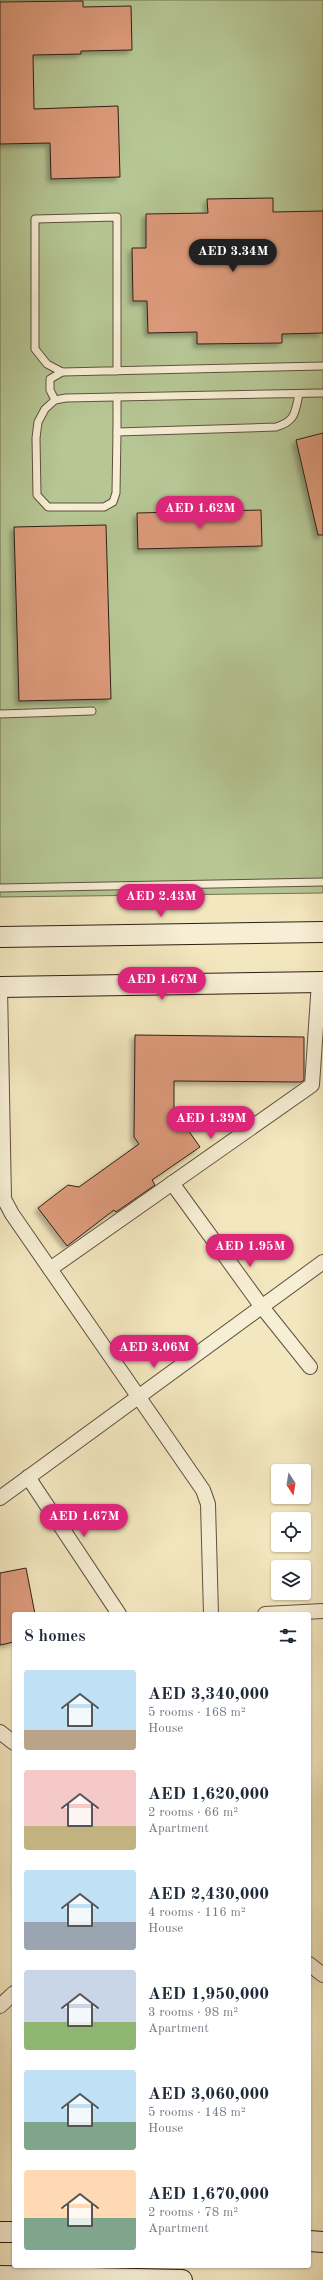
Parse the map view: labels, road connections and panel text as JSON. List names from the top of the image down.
{
  "north": "bottom",
  "page": {
    "price": [
      "AED 3.34M",
      "AED 1.62M",
      "AED 2.43M",
      "AED 1.67M",
      "AED 1.39M",
      "AED 1.95M",
      "AED 3.06M",
      "AED 1.67M"
    ],
    "heading": "8 homes",
    "list": [
      {
        "name": "AED 3,340,000",
        "note": "5 rooms · 168 m² · House"
      },
      {
        "name": "AED 1,620,000",
        "note": "2 rooms · 66 m² · Apartment"
      },
      {
        "name": "AED 2,430,000",
        "note": "4 rooms · 116 m² · House"
      },
      {
        "name": "AED 1,950,000",
        "note": "3 rooms · 98 m² · Apartment"
      },
      {
        "name": "AED 3,060,000",
        "note": "5 rooms · 148 m² · House"
      },
      {
        "name": "AED 1,670,000",
        "note": "2 rooms · 78 m² · Apartment"
      }
    ]
  }
}
